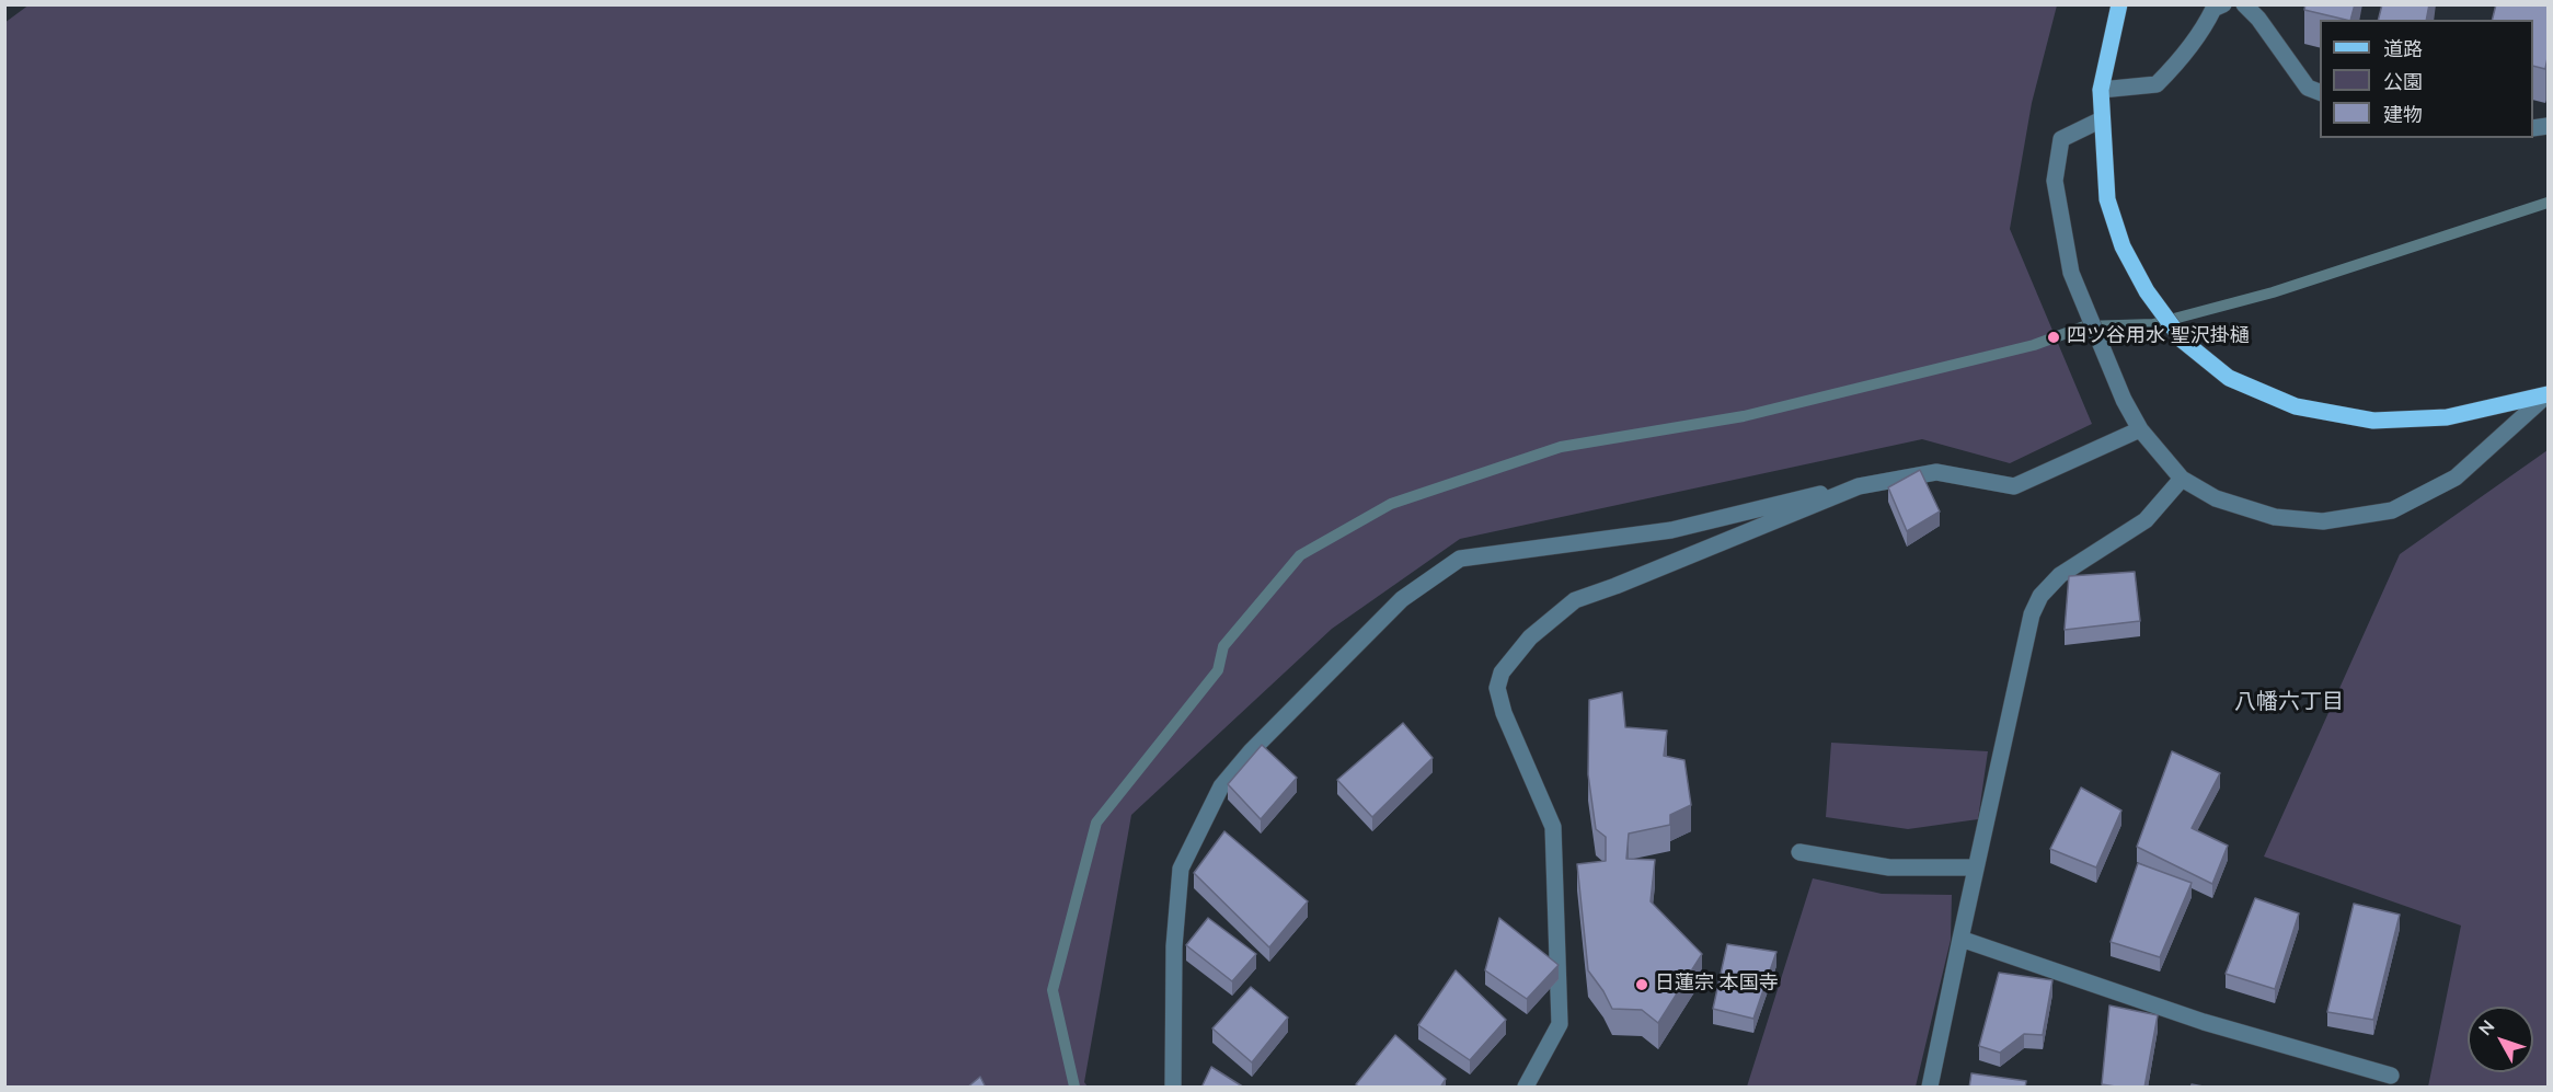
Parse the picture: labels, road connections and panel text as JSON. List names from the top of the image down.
{
  "districts": ["八幡六丁目"],
  "places": ["四ツ谷用水 聖沢掛樋", "日蓮宗 本国寺"],
  "legend": ["道路", "公園", "建物"],
  "north": "top left"
}
